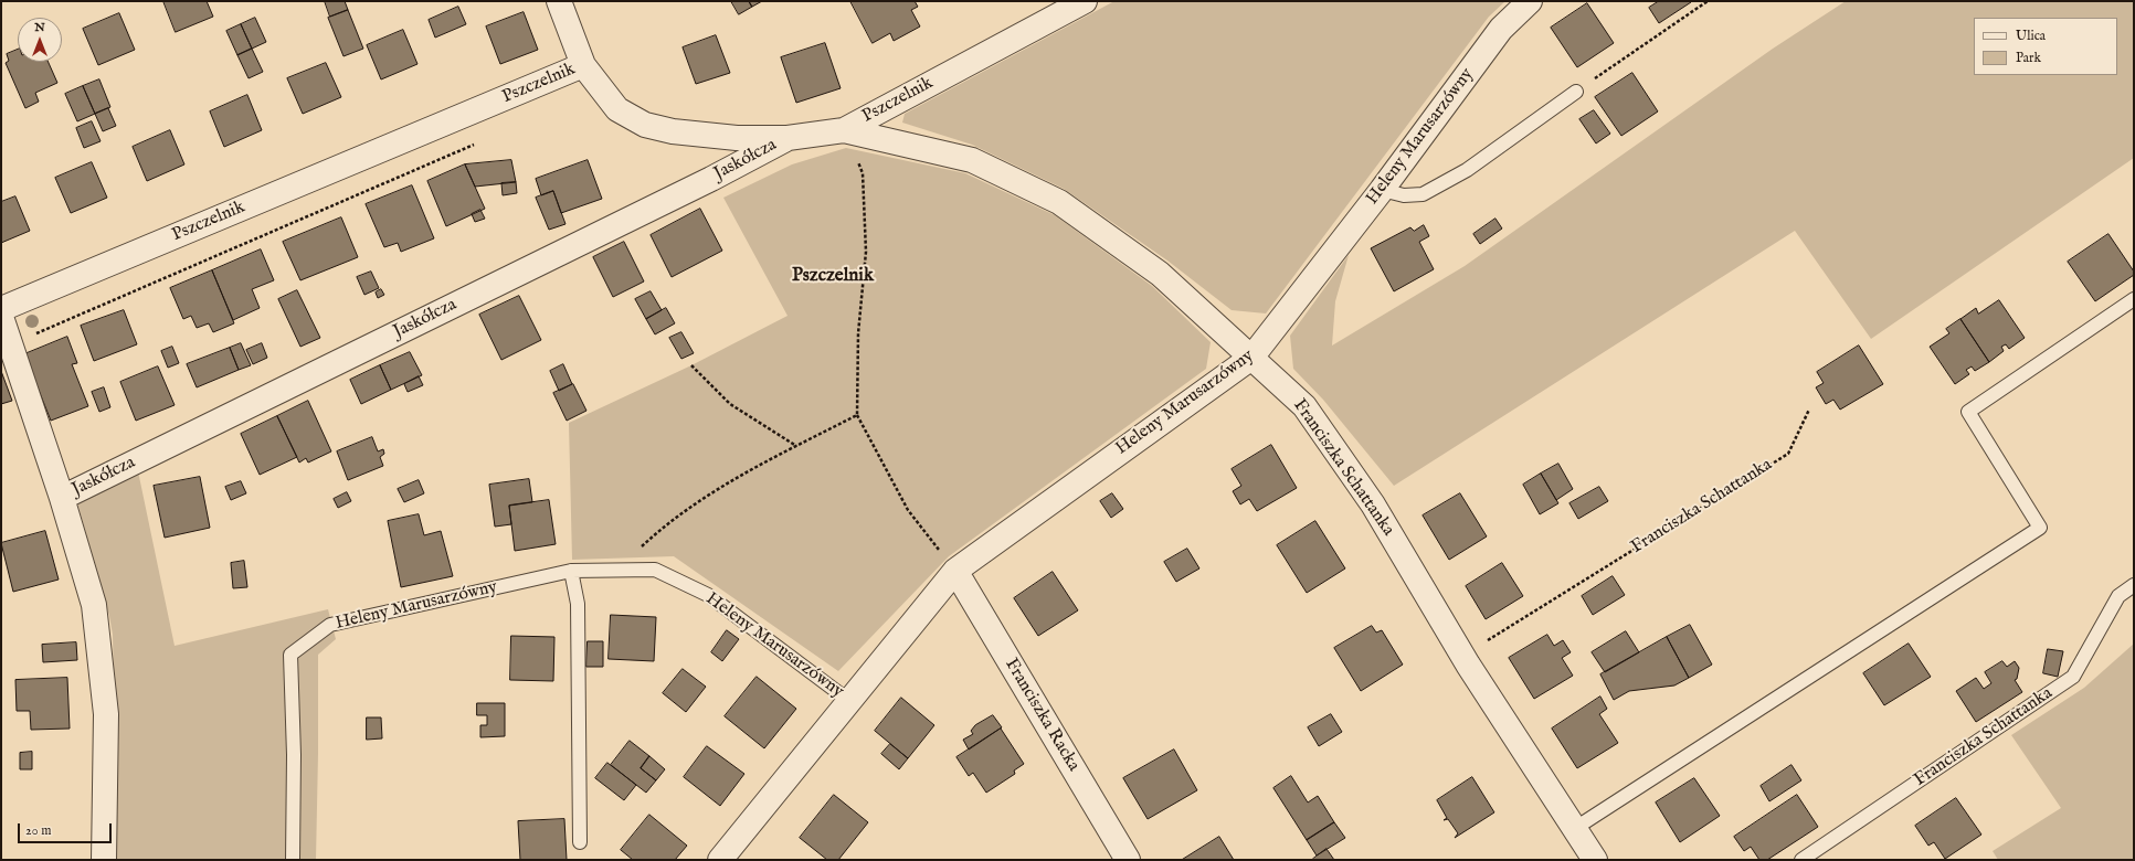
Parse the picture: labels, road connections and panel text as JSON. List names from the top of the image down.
{
  "streets": {
    "street": [
      "Pszczelnik",
      "Heleny Marusarzówny",
      "Jaskółcza",
      "Franciszka Schattanka",
      "Franciszka Racka"
    ]
  },
  "crossings": [
    ["Pszczelnik", "Jaskółcza"],
    ["Pszczelnik", "Franciszka Schattanka"],
    ["Heleny Marusarzówny", "Franciszka Schattanka"],
    ["Heleny Marusarzówny", "Franciszka Racka"]
  ],
  "districts": ["Pszczelnik"],
  "legend": ["Ulica", "Park"],
  "scale_bar": "20 m",
  "north": "top"
}
